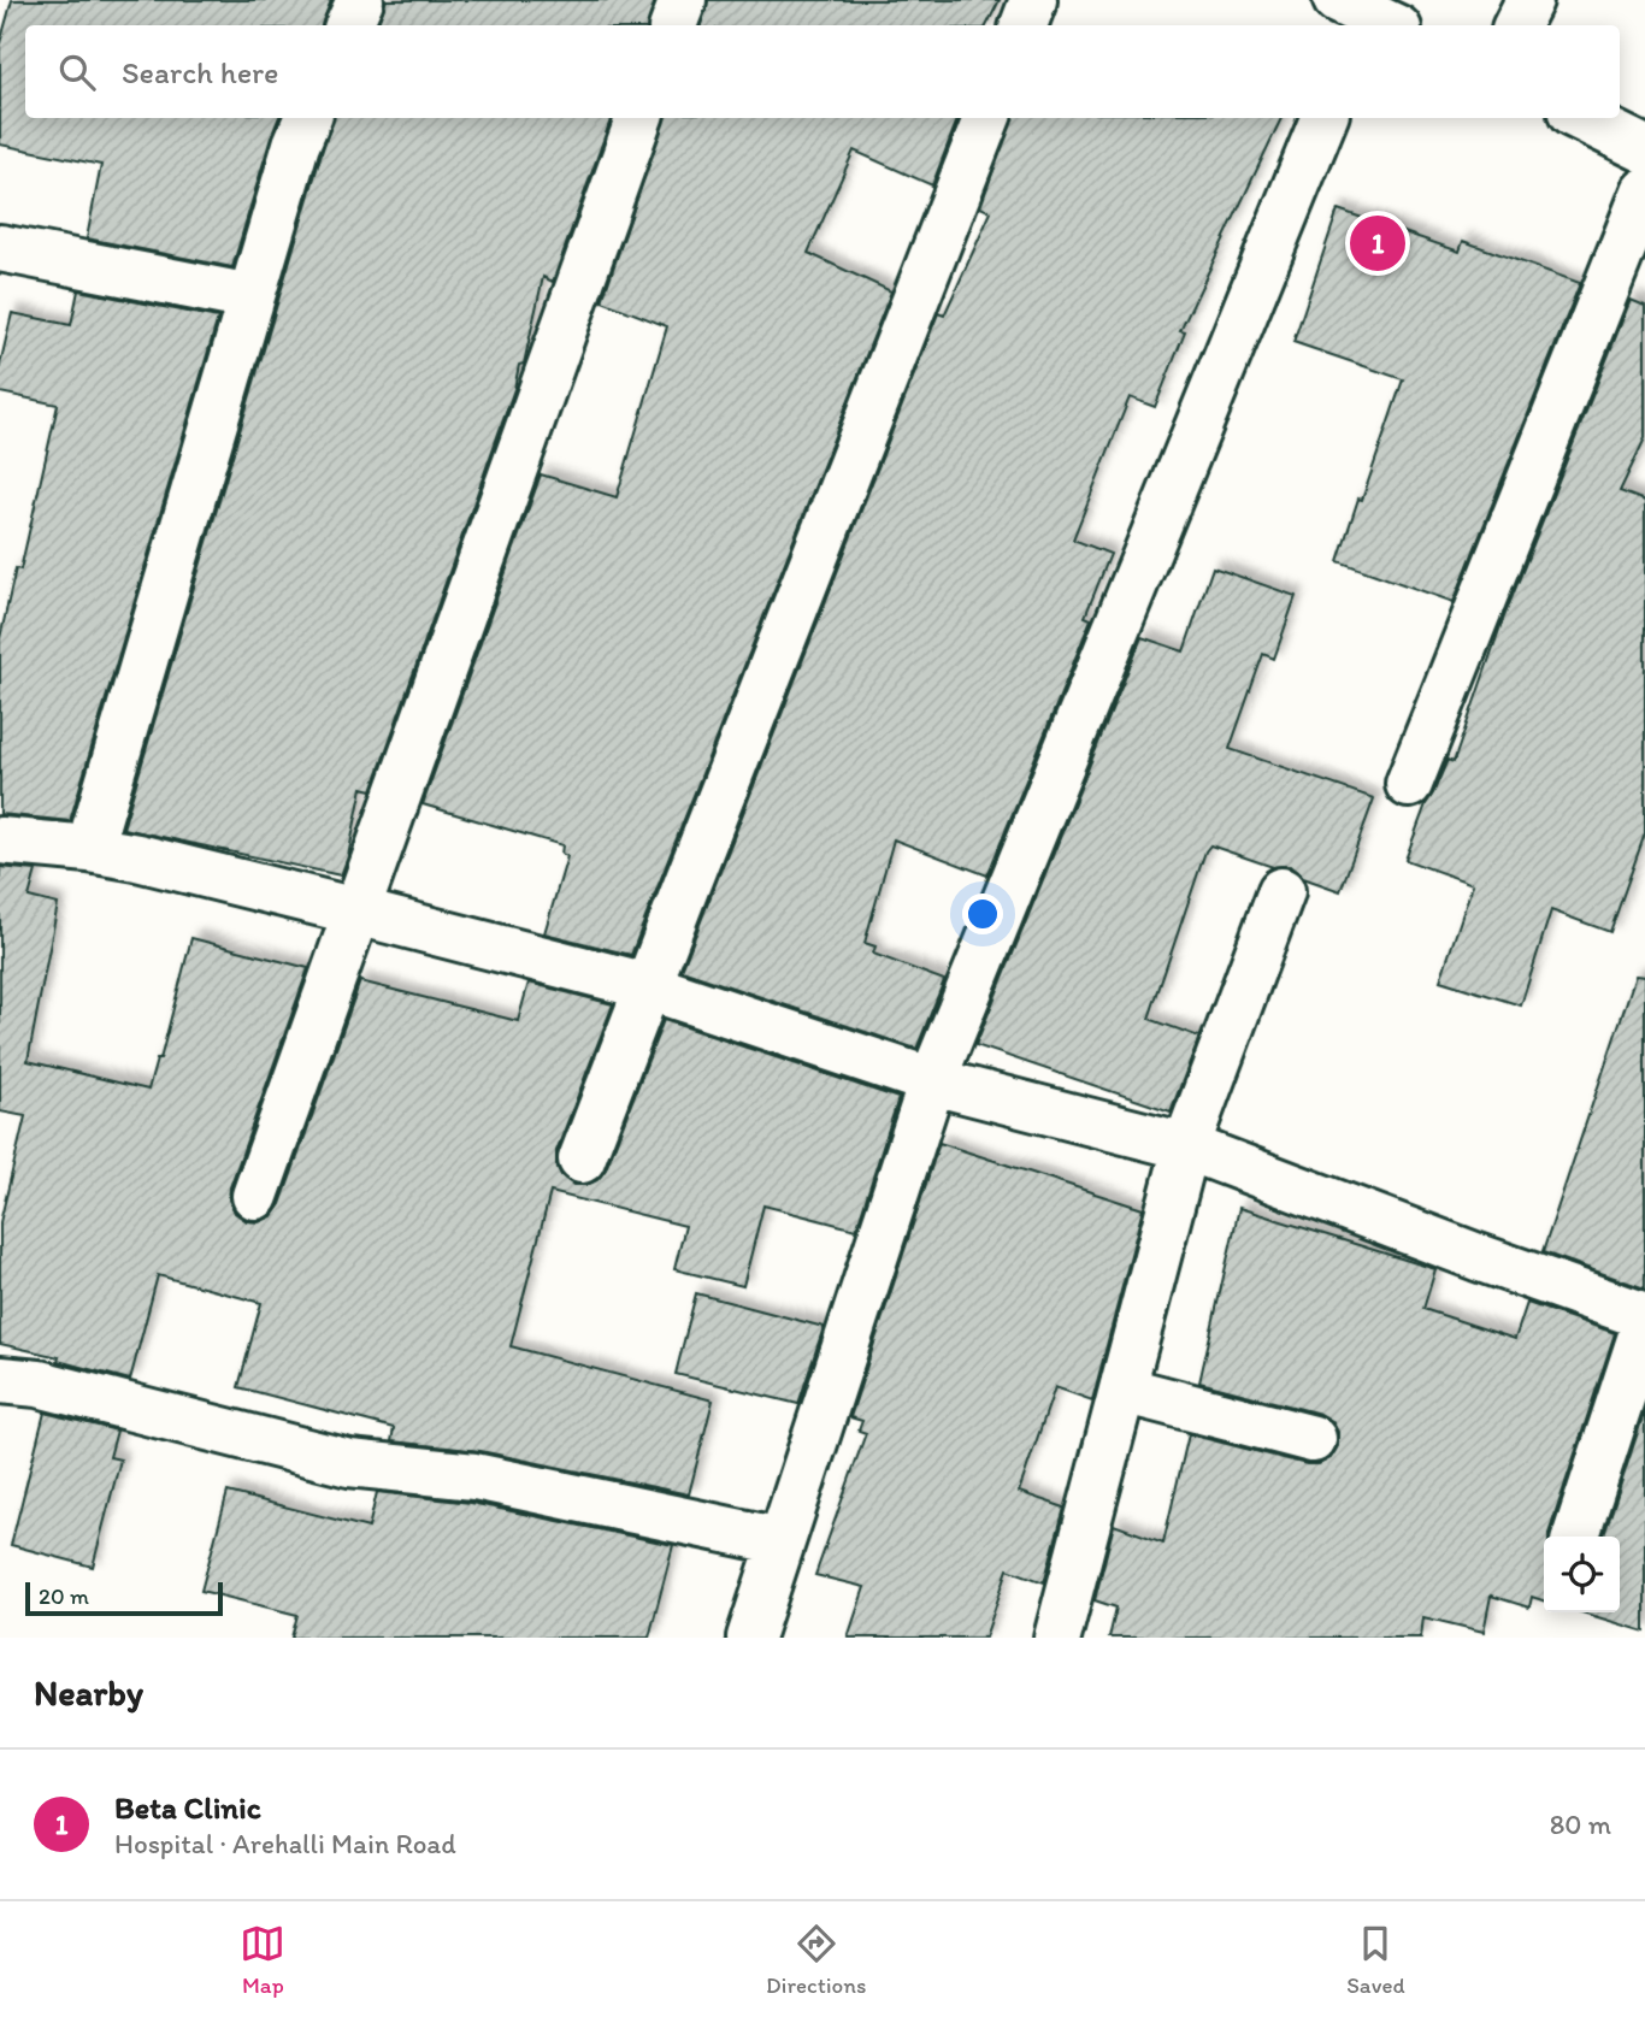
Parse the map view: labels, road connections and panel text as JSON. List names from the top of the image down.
{
  "scale_bar": "20 m",
  "page": {
    "search": "Search here",
    "pins": "1",
    "scale": "20 m",
    "heading": "Nearby",
    "list": [
      {
        "mark": "1",
        "name": "Beta Clinic",
        "note": "Hospital · Arehalli Main Road",
        "value": "80 m"
      }
    ],
    "nav": ["Map", "Directions", "Saved"]
  }
}
